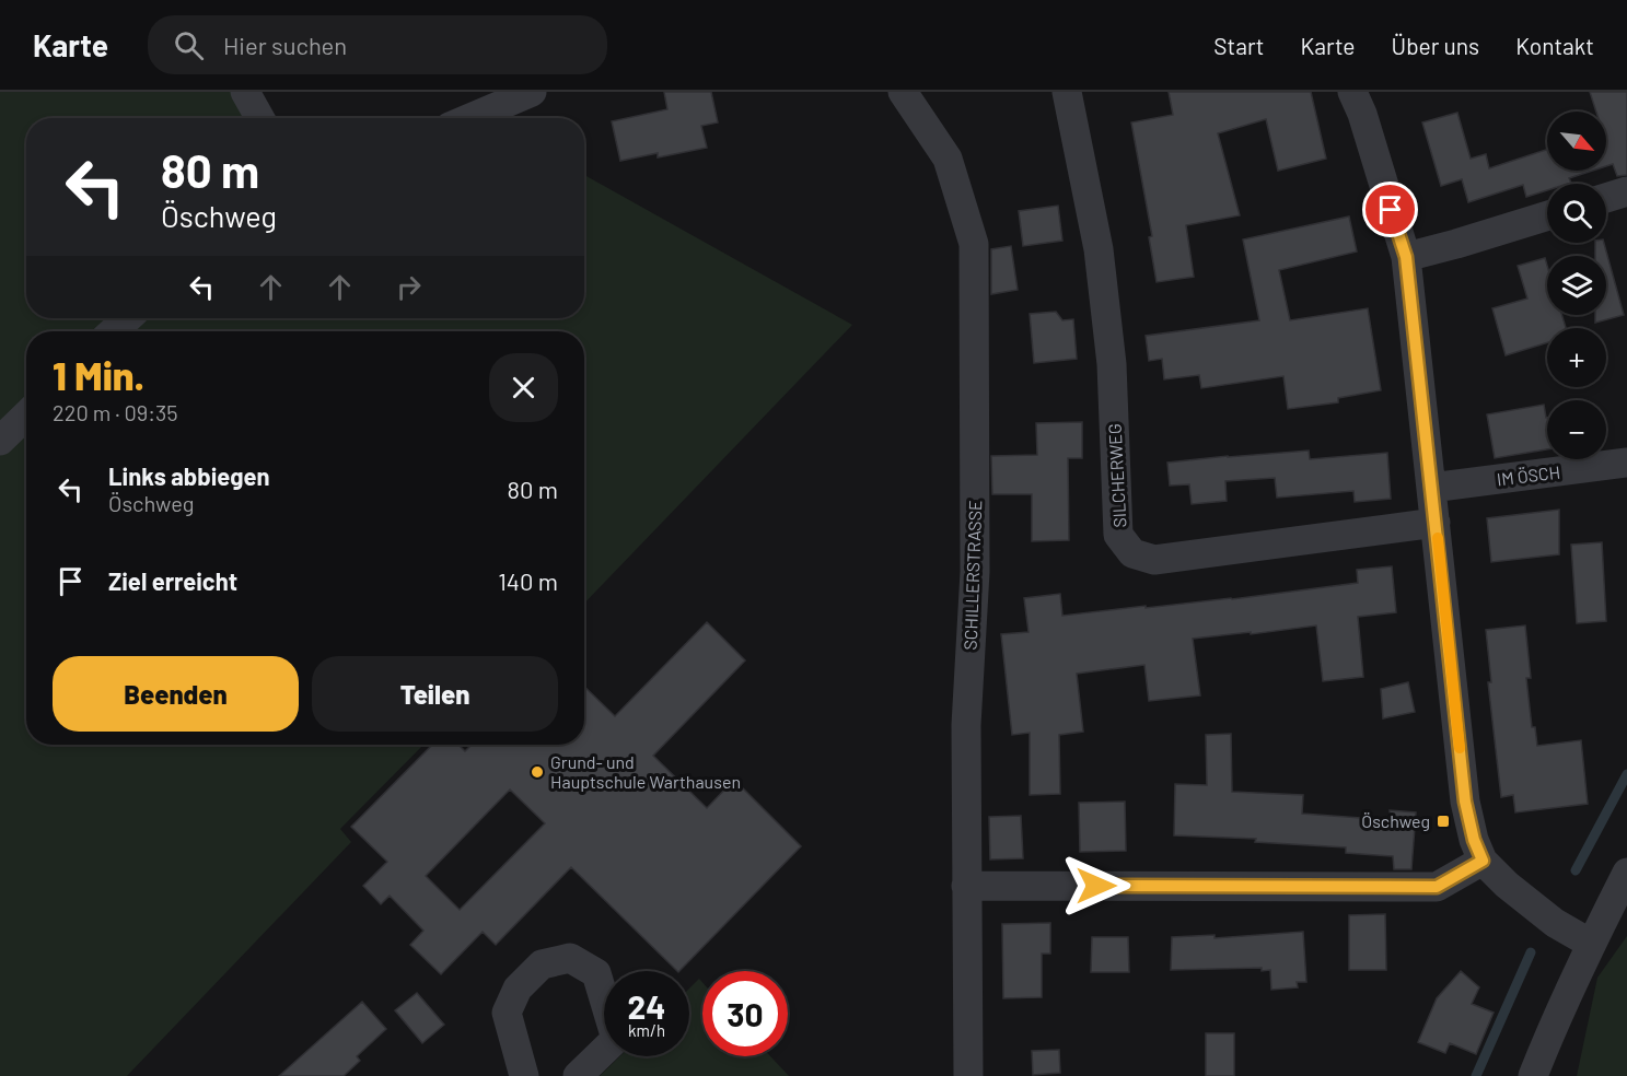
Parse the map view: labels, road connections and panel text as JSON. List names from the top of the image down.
{
  "streets": {
    "street": ["SILCHERWEG", "IM ÖSCH", "SCHILLERSTRASSE"]
  },
  "places": {
    "other": ["Grund- und Hauptschule Warthausen"],
    "transit": ["Öschweg"]
  },
  "north": "bottom right",
  "page": {
    "header": "Karte",
    "search": "Hier suchen",
    "nav": [
      "Start",
      "Karte",
      "Über uns",
      "Kontakt"
    ],
    "map_buttons": ["+", "−"],
    "turn": ["80 m", "Öschweg"],
    "heading": ["1 Min.", "220 m · 09:35"],
    "list": [
      {
        "name": "Links abbiegen",
        "note": "Öschweg",
        "value": "80 m"
      },
      {
        "name": "Ziel erreicht",
        "value": "140 m"
      }
    ],
    "buttons": ["Beenden", "Teilen"],
    "speed": "24 km/h",
    "limit": "30"
  }
}
